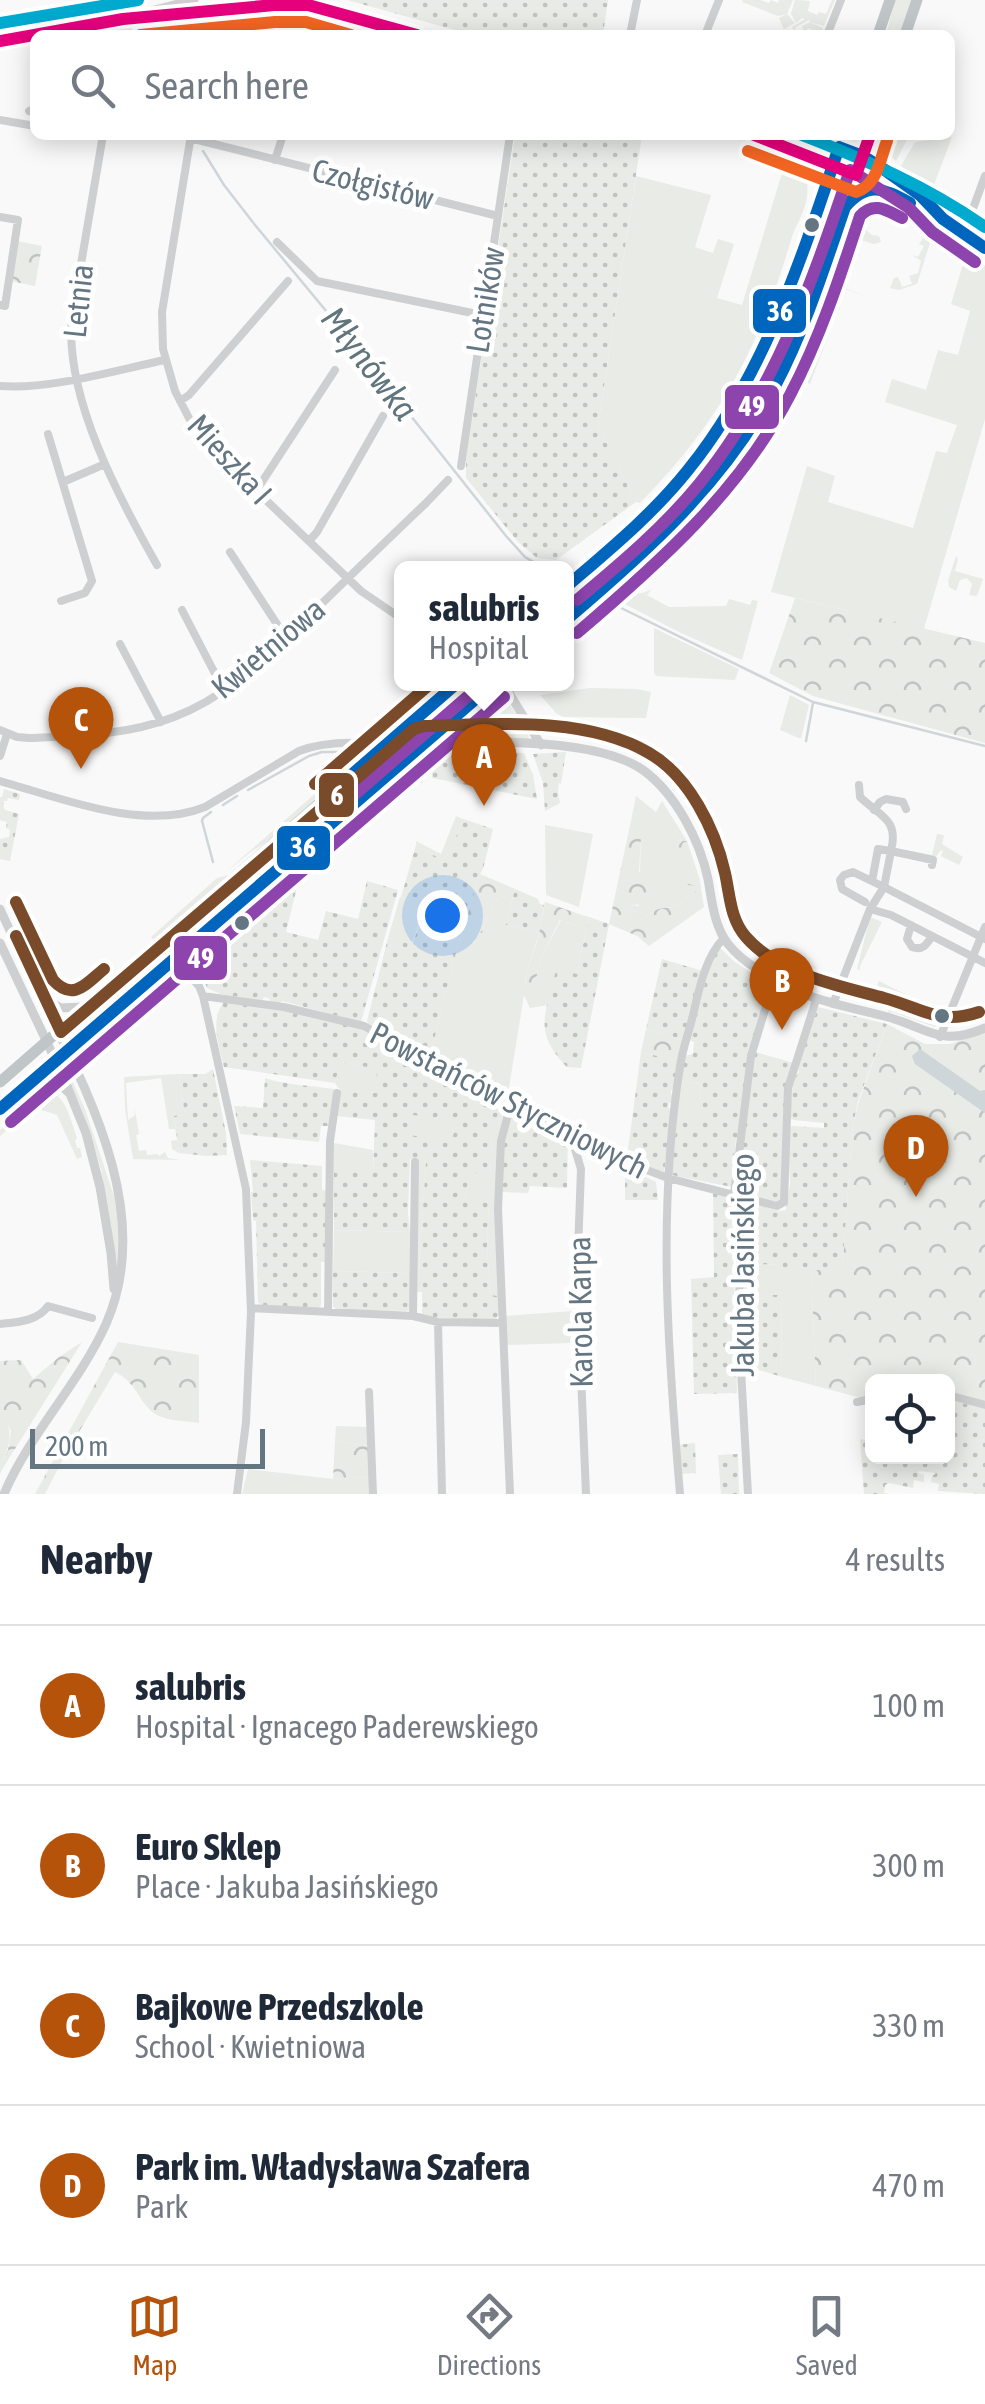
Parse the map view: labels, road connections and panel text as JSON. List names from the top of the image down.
{
  "streets": {
    "street": [
      "Czołgistów",
      "Lotników",
      "Letnia",
      "Mieszka I",
      "Kwietniowa",
      "Powstańców Styczniowych",
      "Jakuba Jasińskiego",
      "Karola Karpa"
    ]
  },
  "crossings": [
    ["Czołgistów", "Lotników"],
    ["Mieszka I", "Kwietniowa"],
    ["Powstańców Styczniowych", "Jakuba Jasińskiego"],
    ["Powstańców Styczniowych", "Karola Karpa"]
  ],
  "water": ["Młynówka"],
  "lines": ["transit line 36", "transit line 49", "transit line 6"],
  "scale_bar": "200 m",
  "page": {
    "search": "Search here",
    "popup": ["salubris", "Hospital"],
    "pins": [
      "C",
      "A",
      "B",
      "D"
    ],
    "scale": "200 m",
    "heading": ["Nearby", "4 results"],
    "list": [
      {
        "mark": "A",
        "name": "salubris",
        "note": "Hospital · Ignacego Paderewskiego",
        "value": "100 m"
      },
      {
        "mark": "B",
        "name": "Euro Sklep",
        "note": "Place · Jakuba Jasińskiego",
        "value": "300 m"
      },
      {
        "mark": "C",
        "name": "Bajkowe Przedszkole",
        "note": "School · Kwietniowa",
        "value": "330 m"
      },
      {
        "mark": "D",
        "name": "Park im. Władysława Szafera",
        "note": "Park",
        "value": "470 m"
      }
    ],
    "nav": ["Map", "Directions", "Saved"]
  }
}
